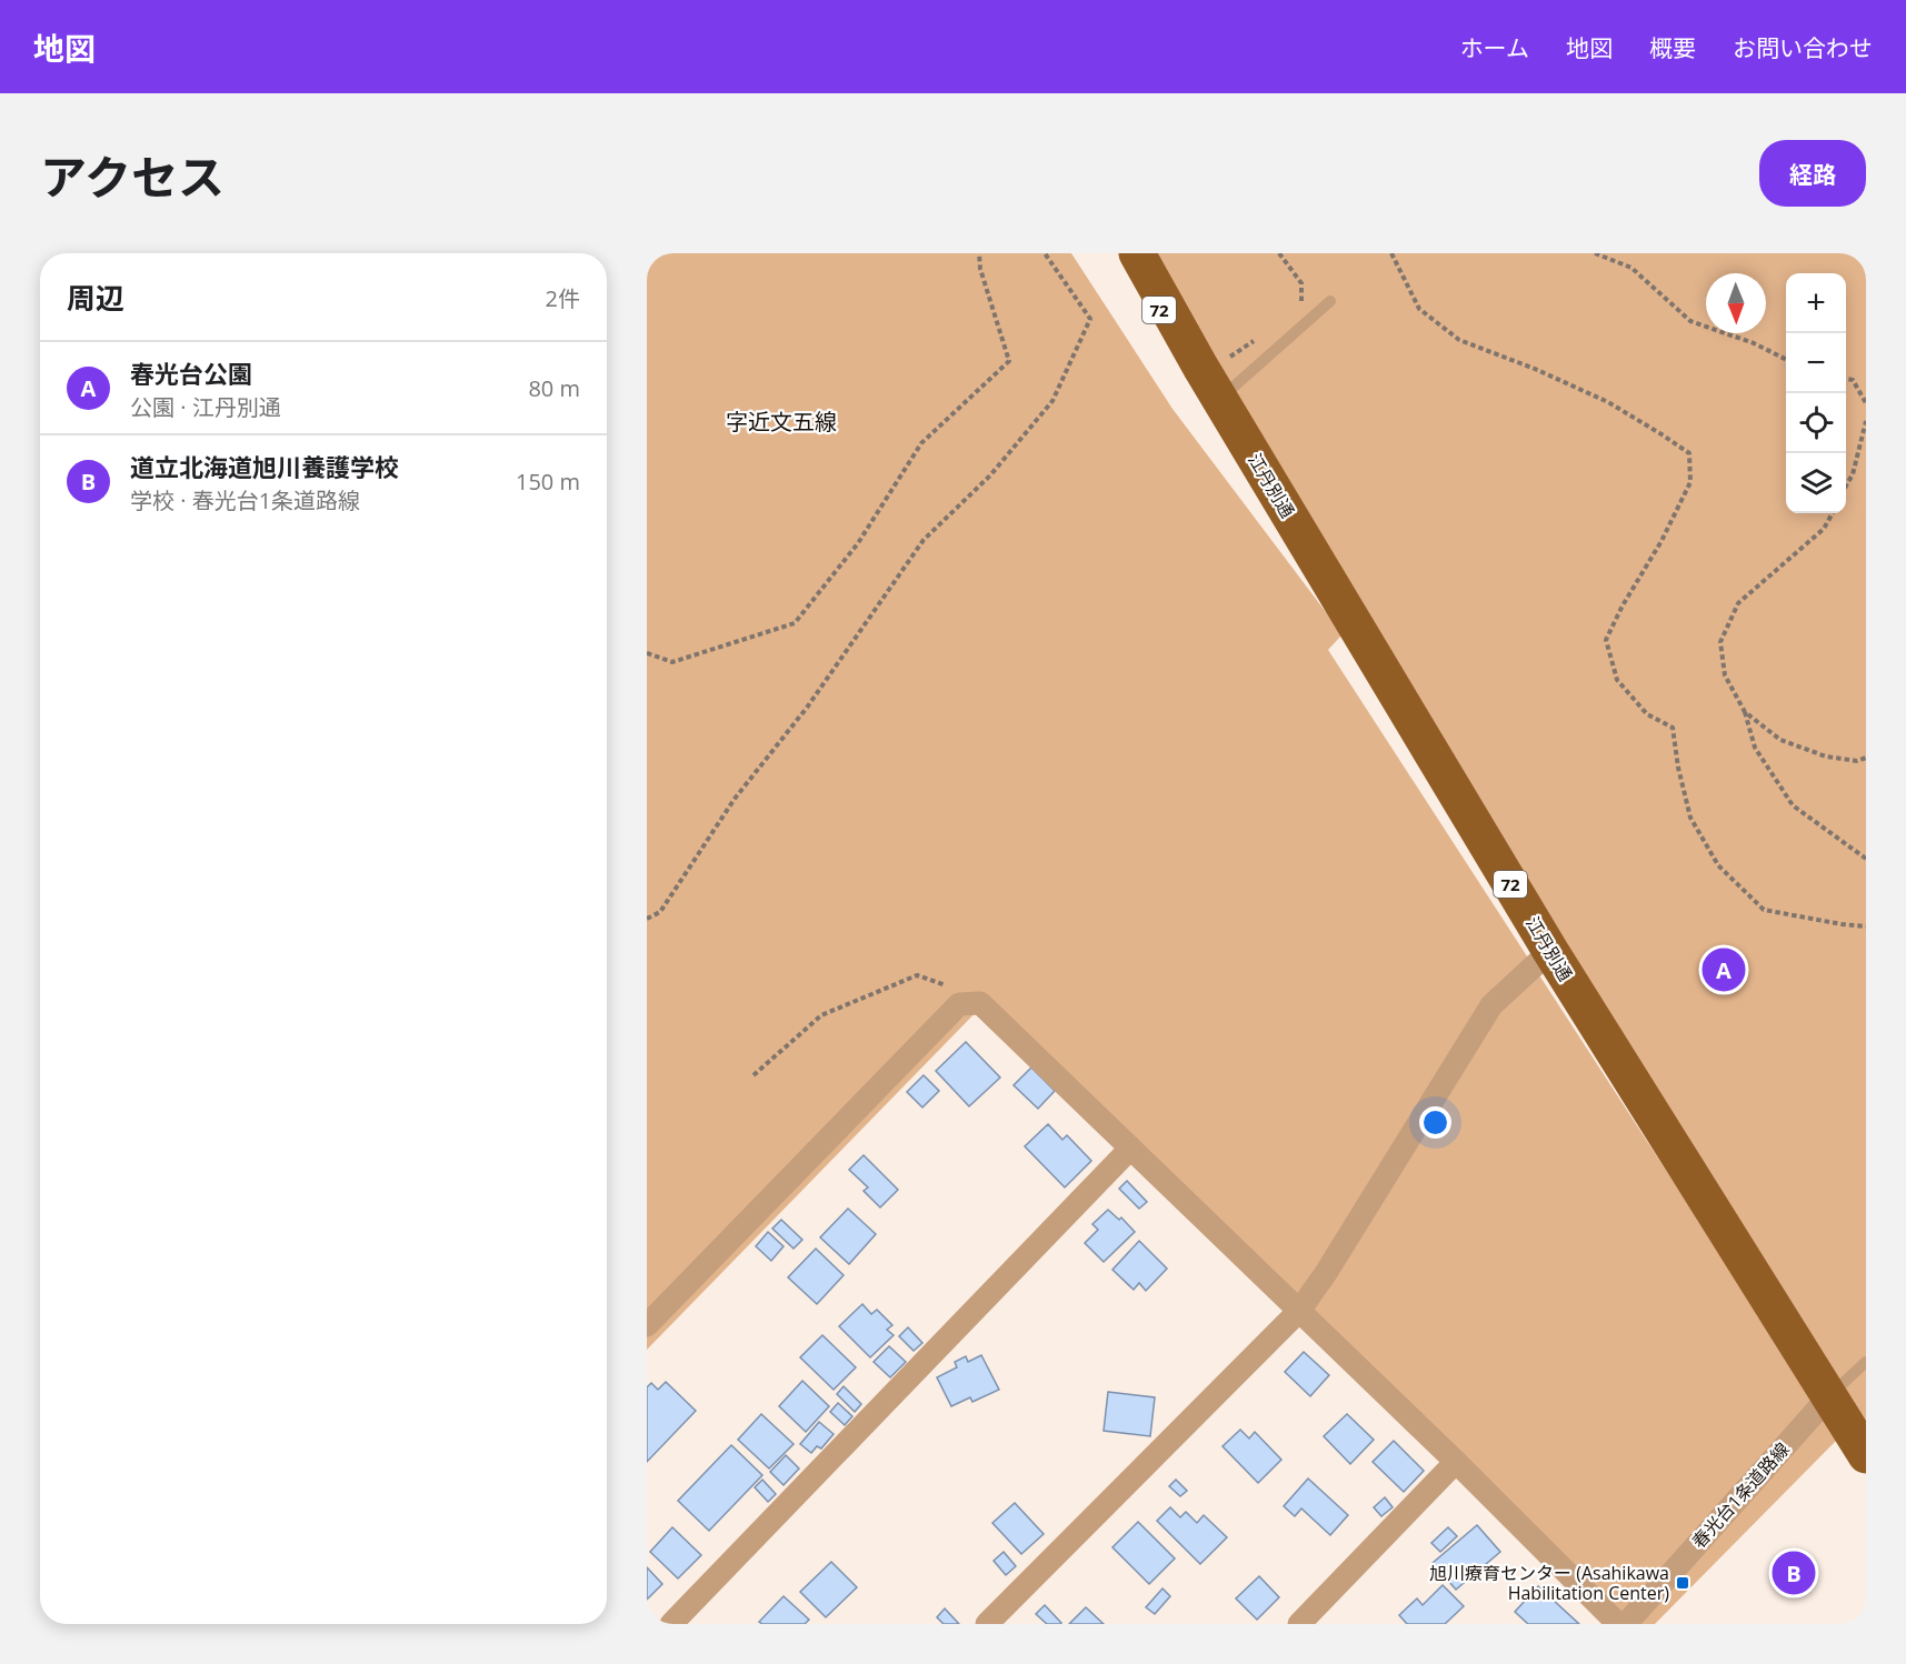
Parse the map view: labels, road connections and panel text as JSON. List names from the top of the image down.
{
  "streets": {
    "main road": ["72", "江丹別通"],
    "street": ["春光台1条道路線"]
  },
  "crossings": [
    ["江丹別通", "春光台1条道路線"]
  ],
  "districts": ["字近文五線"],
  "places": {
    "transit": ["旭川療育センター (Asahikawa Habilitation Center)"]
  },
  "north": "bottom",
  "page": {
    "header": "地図",
    "nav": [
      "ホーム",
      "地図",
      "概要",
      "お問い合わせ"
    ],
    "title": "アクセス",
    "buttons": "経路",
    "heading": ["周辺", "2件"],
    "map_buttons": ["+", "−"],
    "list": [
      {
        "mark": "A",
        "name": "春光台公園",
        "note": "公園 · 江丹別通",
        "value": "80 m"
      },
      {
        "mark": "B",
        "name": "道立北海道旭川養護学校",
        "note": "学校 · 春光台1条道路線",
        "value": "150 m"
      }
    ],
    "pins": ["A", "B"]
  }
}
